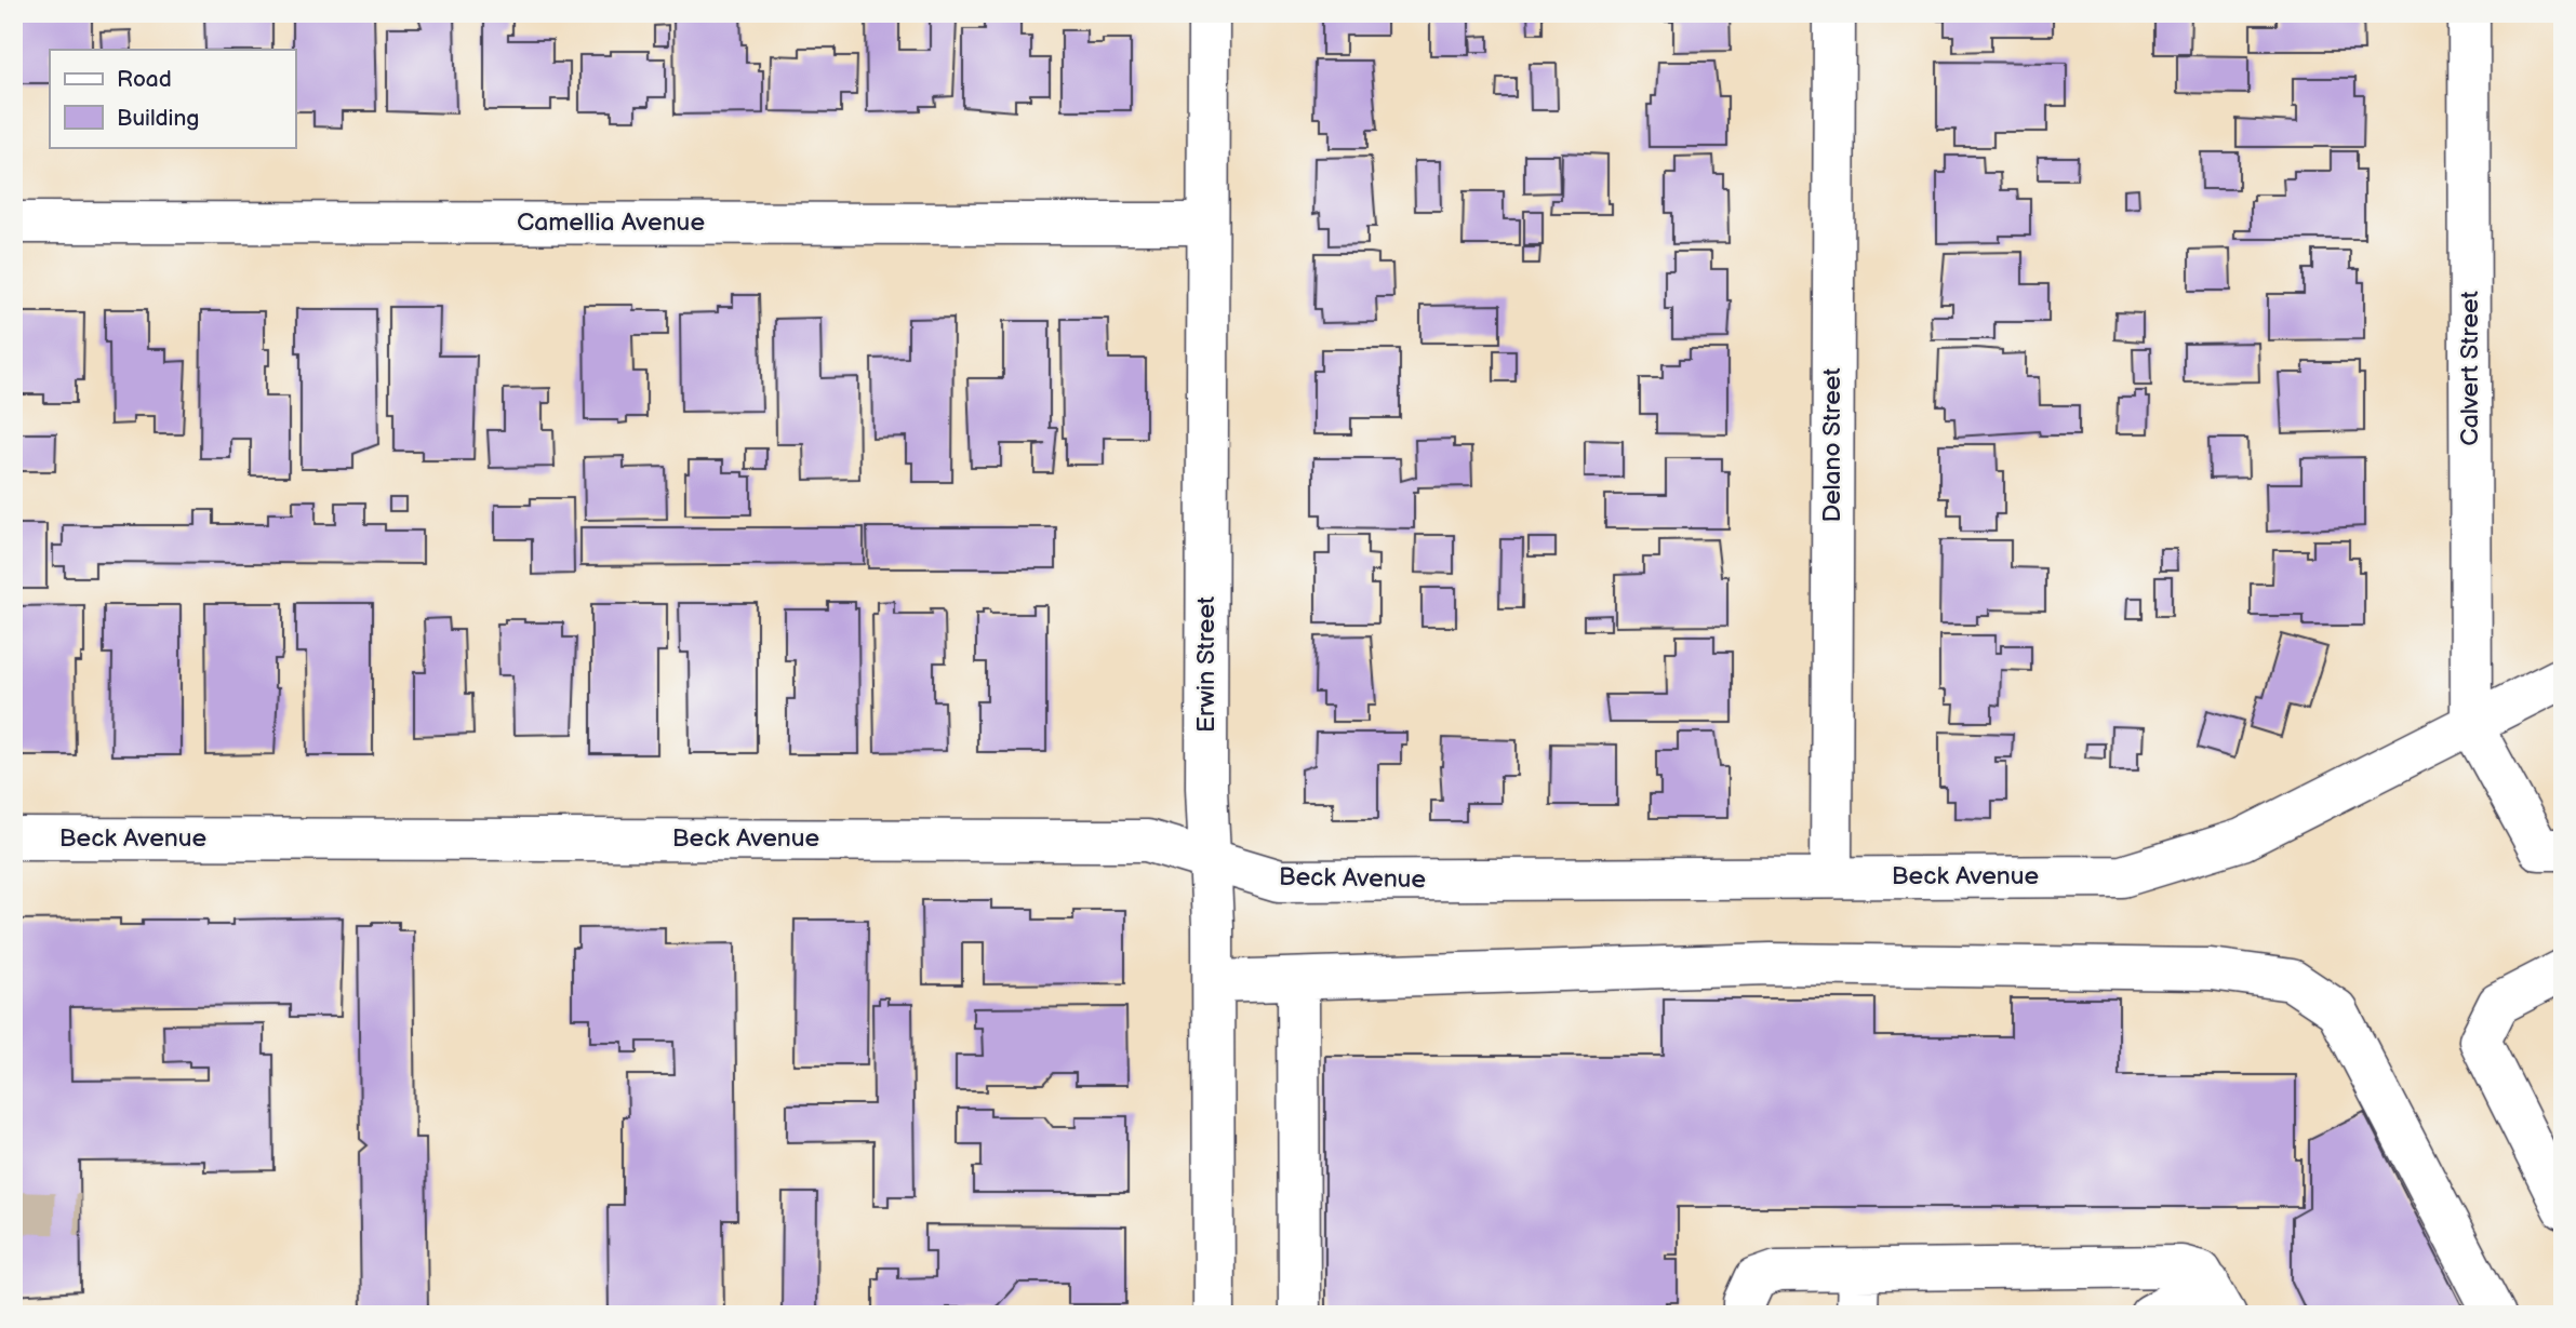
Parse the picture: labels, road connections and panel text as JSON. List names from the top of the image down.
{
  "streets": {
    "street": [
      "Camellia Avenue",
      "Calvert Street",
      "Delano Street",
      "Erwin Street",
      "Beck Avenue"
    ]
  },
  "crossings": [
    ["Camellia Avenue", "Erwin Street"],
    ["Calvert Street", "Beck Avenue"],
    ["Delano Street", "Beck Avenue"],
    ["Erwin Street", "Beck Avenue"]
  ],
  "legend": ["Road", "Building"]
}
